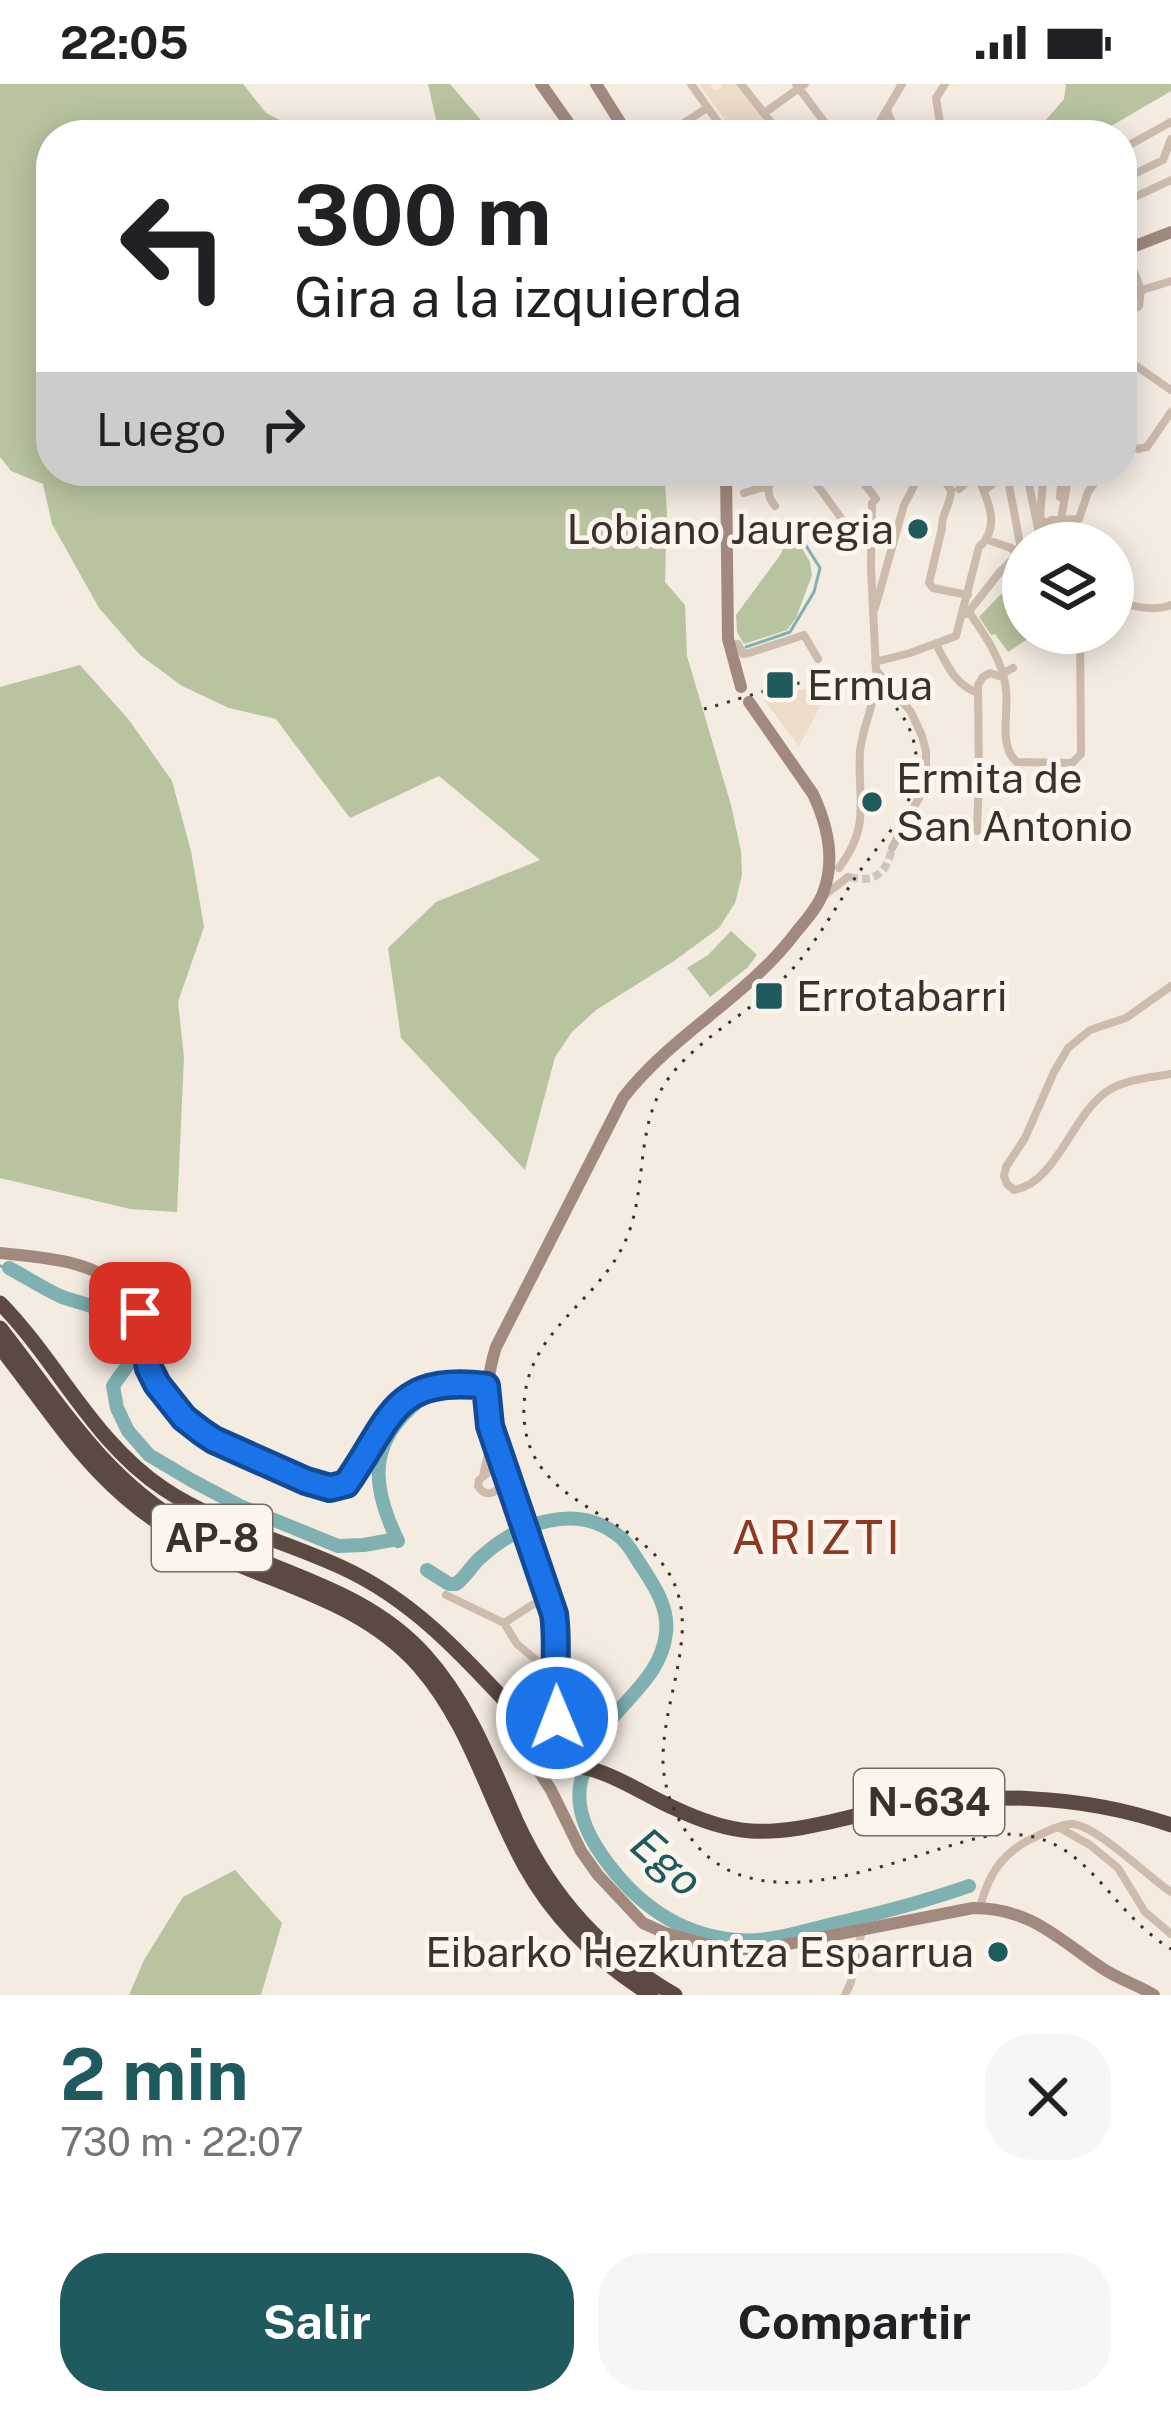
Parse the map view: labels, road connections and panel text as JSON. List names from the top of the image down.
{
  "streets": {
    "highway": ["AP-8", "N-634"]
  },
  "districts": ["ARIZTI"],
  "water": ["Ego"],
  "places": {
    "other": ["Lobiano Jauregia", "Ermita de San Antonio", "Eibarko Hezkuntza Esparrua"],
    "transit": ["Ermua", "Errotabarri"]
  },
  "page": {
    "status": "22:05",
    "turn": ["300 m", "Gira a la izquierda"],
    "then": "Luego",
    "heading": ["2 min", "730 m · 22:07"],
    "buttons": ["Salir", "Compartir"]
  }
}
